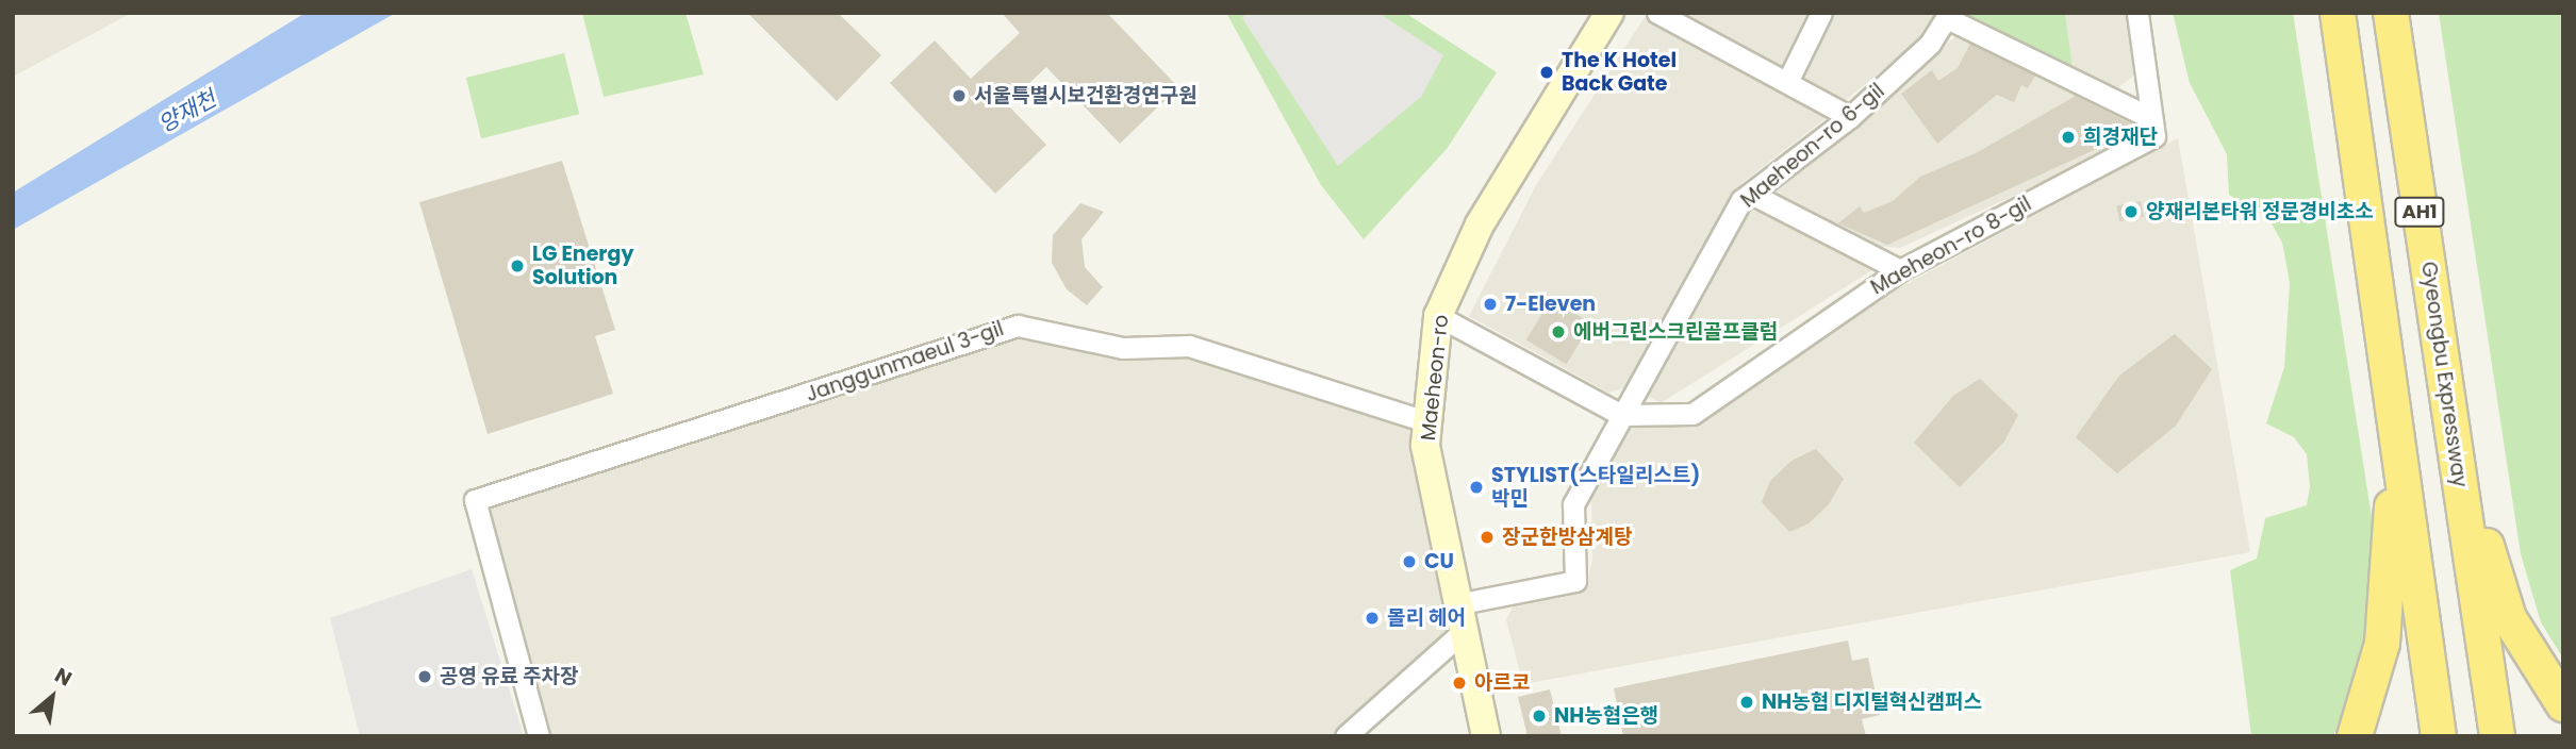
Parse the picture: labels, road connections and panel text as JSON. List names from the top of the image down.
{
  "streets": {
    "highway": ["AH1", "Gyeongbu Expressway"],
    "main road": ["Maeheon-ro"],
    "street": ["Maeheon-ro 6-gil", "Maeheon-ro 8-gil", "Janggunmaeul 3-gil"]
  },
  "crossings": [
    ["Maeheon-ro 6-gil", "Maeheon-ro 8-gil"],
    ["Maeheon-ro 6-gil", "Maeheon-ro"],
    ["Maeheon-ro 8-gil", "Maeheon-ro"],
    ["Janggunmaeul 3-gil", "Maeheon-ro"]
  ],
  "water": ["양재천"],
  "places": [
    "The K Hotel Back Gate",
    "서울특별시보건환경연구원",
    "희경재단",
    "양재리본타워 정문경비초소",
    "LG Energy Solution",
    "7-Eleven",
    "에버그린스크린골프클럼",
    "STYLIST(스타일리스트) 박민",
    "장군한방삼계탕",
    "CU",
    "몰리 헤어",
    "공영 유료 주차장",
    "아르코",
    "NH농협 디지털혁신캠퍼스",
    "NH농협은행"
  ],
  "north": "top right"
}
